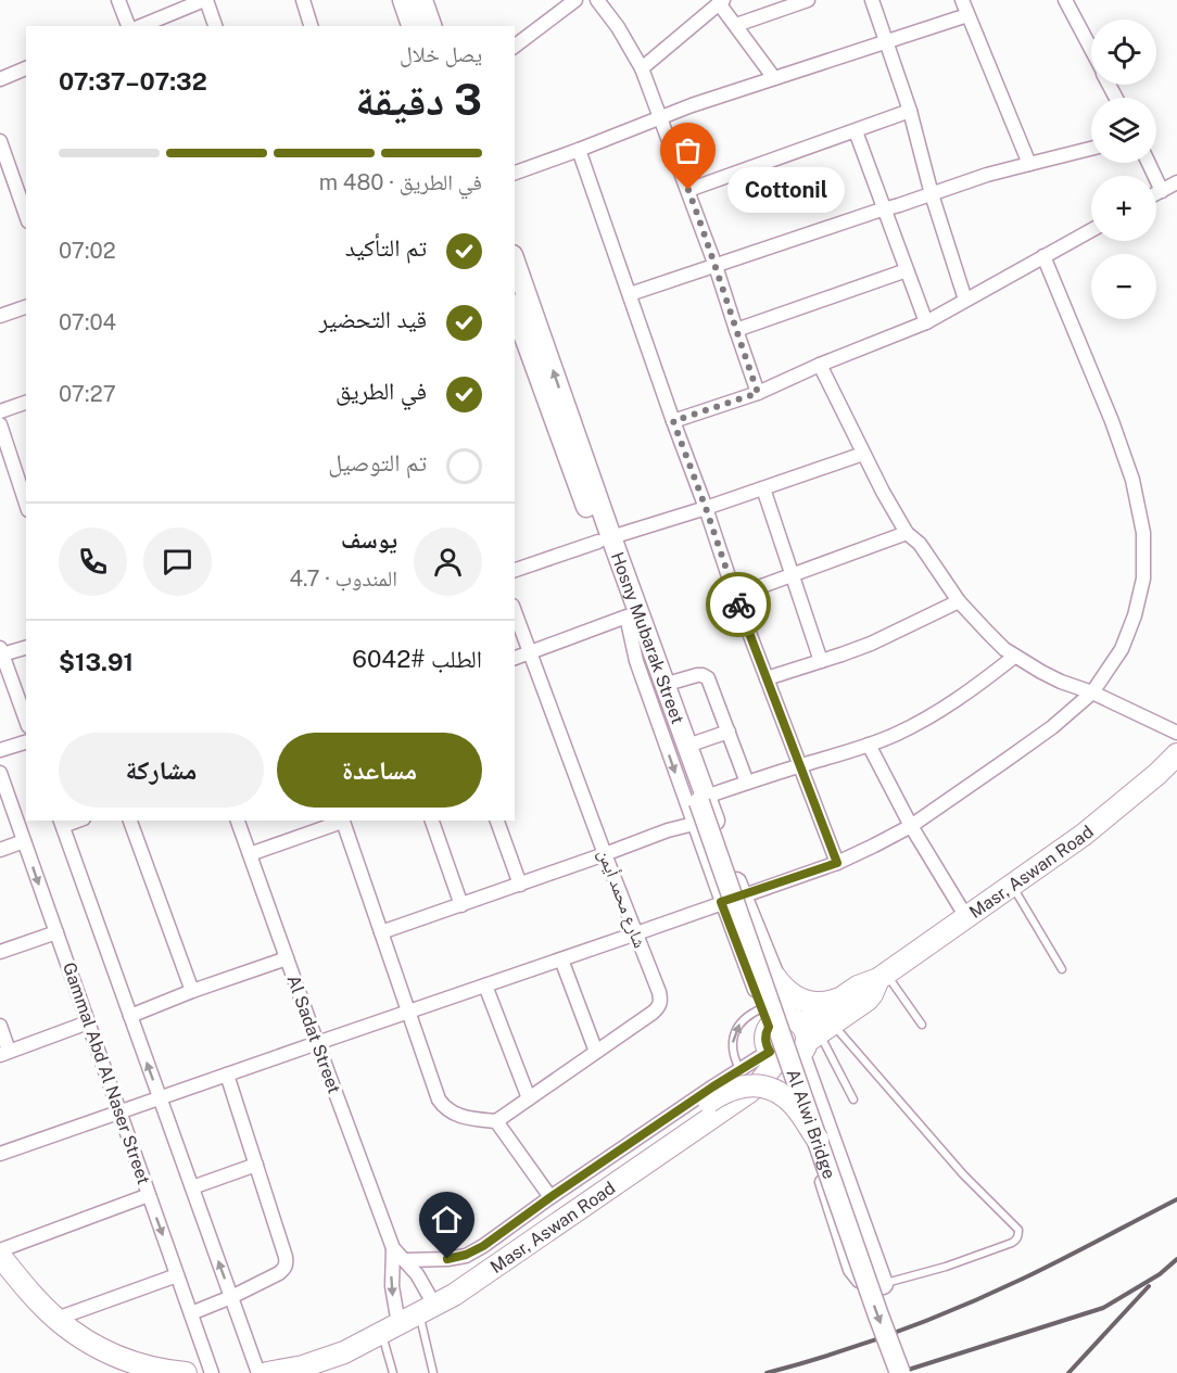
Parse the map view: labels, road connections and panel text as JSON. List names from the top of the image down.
{
  "streets": {
    "main road": ["Hosny Mubarak Street", "Masr, Aswan Road", "Al Alwi Bridge"],
    "street": ["شارع محمد أيمن", "Al Sadat Street", "Gammal Abd Al Naser Street"]
  },
  "crossings": [
    ["Hosny Mubarak Street", "Masr, Aswan Road"],
    ["Hosny Mubarak Street", "Al Alwi Bridge"],
    ["Masr, Aswan Road", "Al Sadat Street"]
  ],
  "places": ["Cottonil"],
  "page": {
    "map_buttons": ["+", "−"],
    "heading": ["3 دقيقة", "يصل خلال", "07:32–07:37"],
    "panel": [
      "يوسف",
      "المندوب · 4.7",
      "الطلب #6042",
      "$13.91"
    ],
    "bar": "في الطريق · 480 m",
    "bubble": "Cottonil",
    "list": [
      ["تم التأكيد", "07:02"],
      ["قيد التحضير", "07:04"],
      ["في الطريق", "07:27"],
      "تم التوصيل"
    ],
    "buttons": ["مساعدة", "مشاركة"]
  }
}
